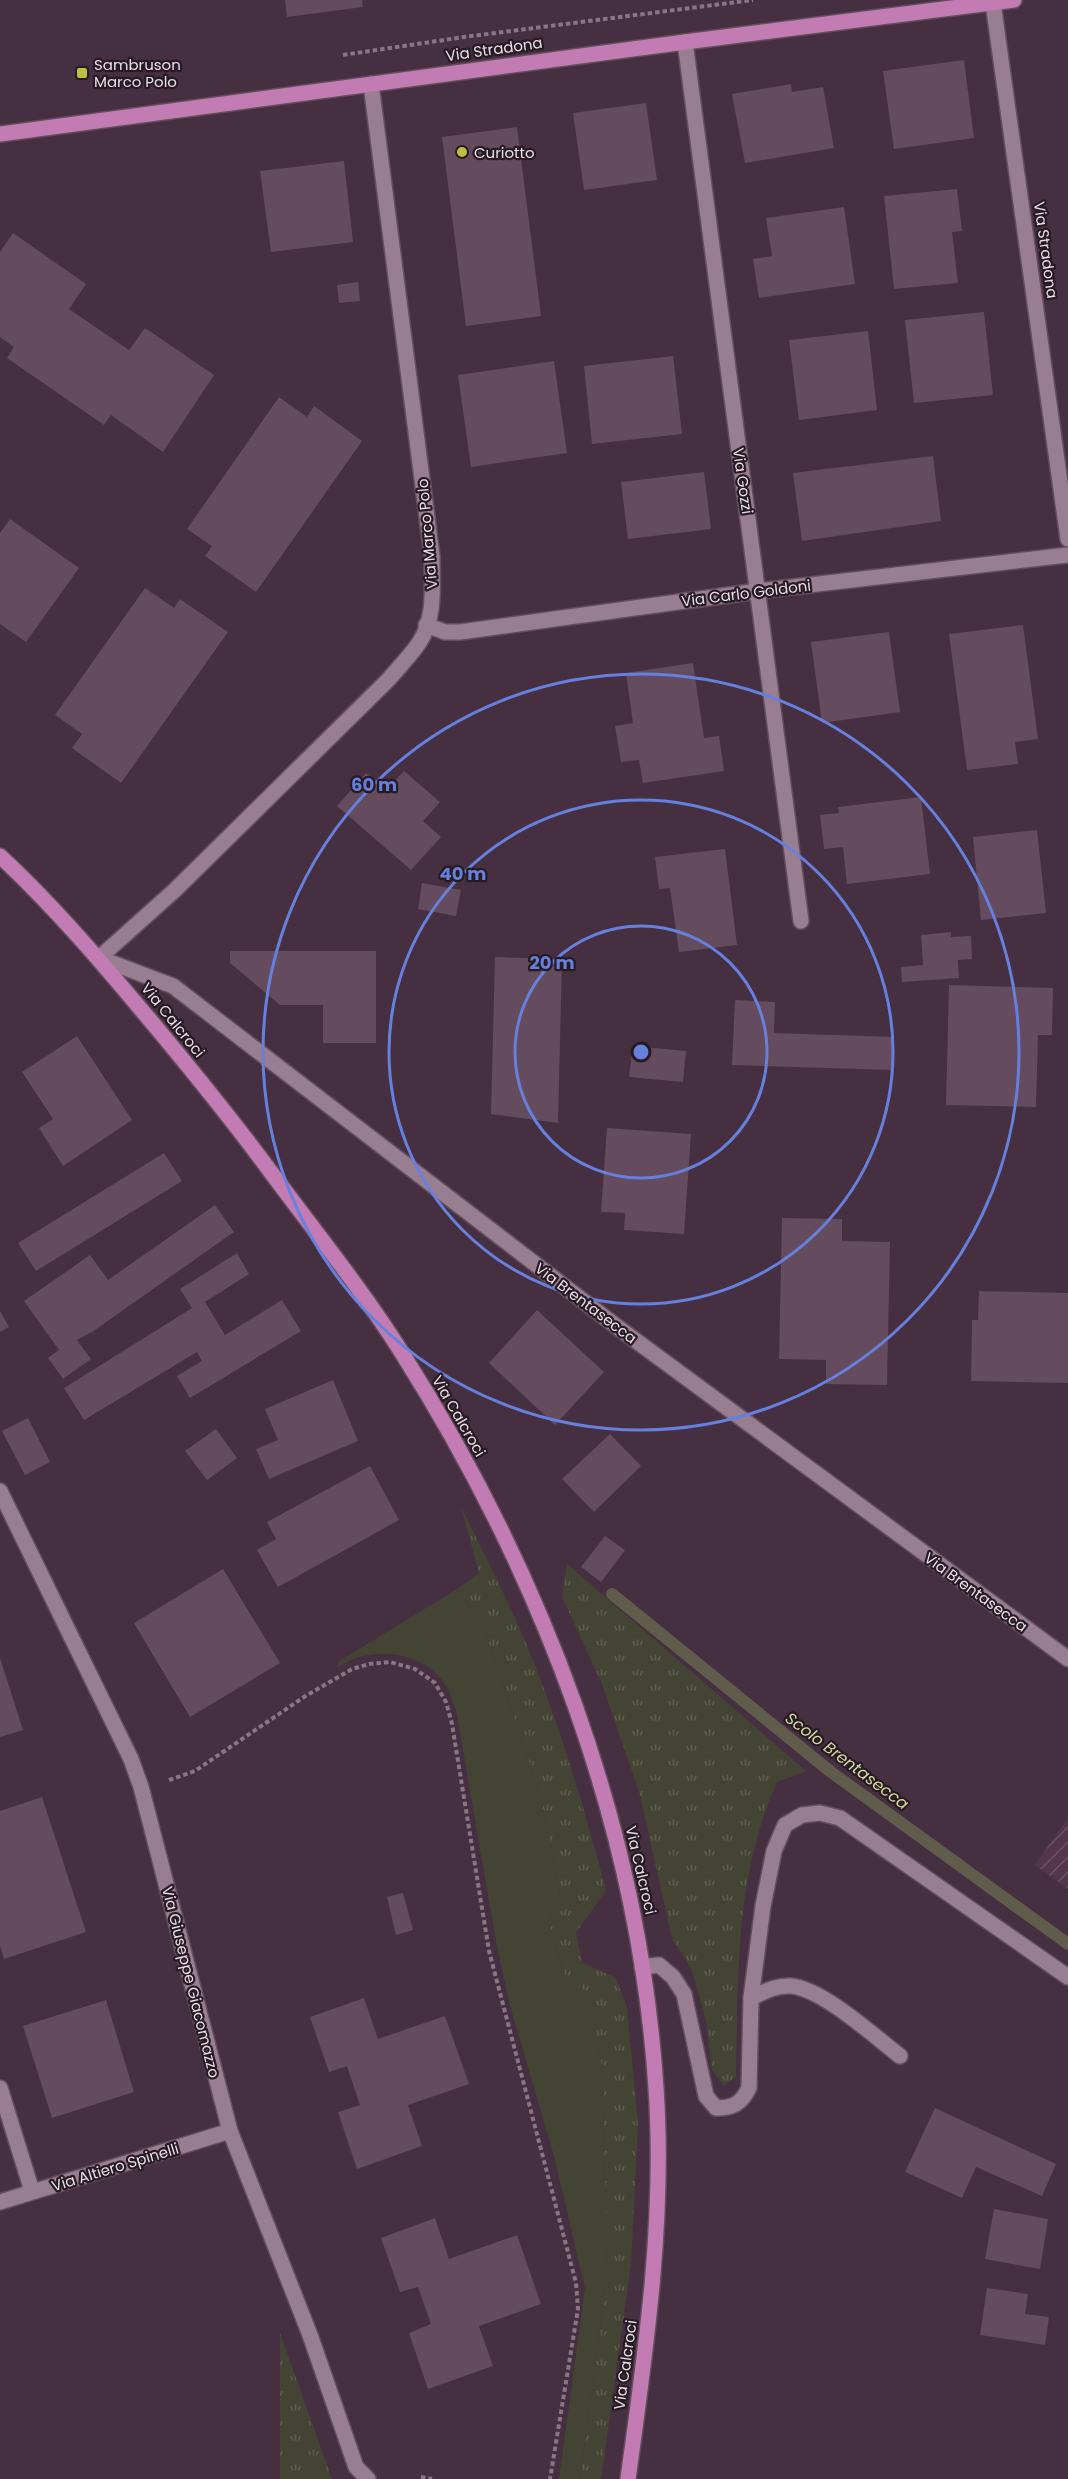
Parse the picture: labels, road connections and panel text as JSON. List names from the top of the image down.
{
  "streets": {
    "main road": ["Via Stradona", "Via Calcroci"],
    "street": [
      "Via Gozzi",
      "Via Marco Polo",
      "Via Carlo Goldoni",
      "Via Brentasecca",
      "Via Giuseppe Giacomazzo",
      "Via Altiero Spinelli"
    ]
  },
  "crossings": [
    ["Via Stradona", "Via Gozzi"],
    ["Via Stradona", "Via Marco Polo"],
    ["Via Gozzi", "Via Carlo Goldoni"],
    ["Via Marco Polo", "Via Carlo Goldoni"],
    ["Via Marco Polo", "Via Calcroci"],
    ["Via Marco Polo", "Via Brentasecca"],
    ["Via Calcroci", "Via Brentasecca"],
    ["Via Giuseppe Giacomazzo", "Via Altiero Spinelli"]
  ],
  "water": ["Scolo Brentasecca"],
  "places": {
    "transit": ["Sambruson Marco Polo"],
    "other": ["Curiotto"]
  },
  "rings": ["60 m", "40 m", "20 m"]
}
